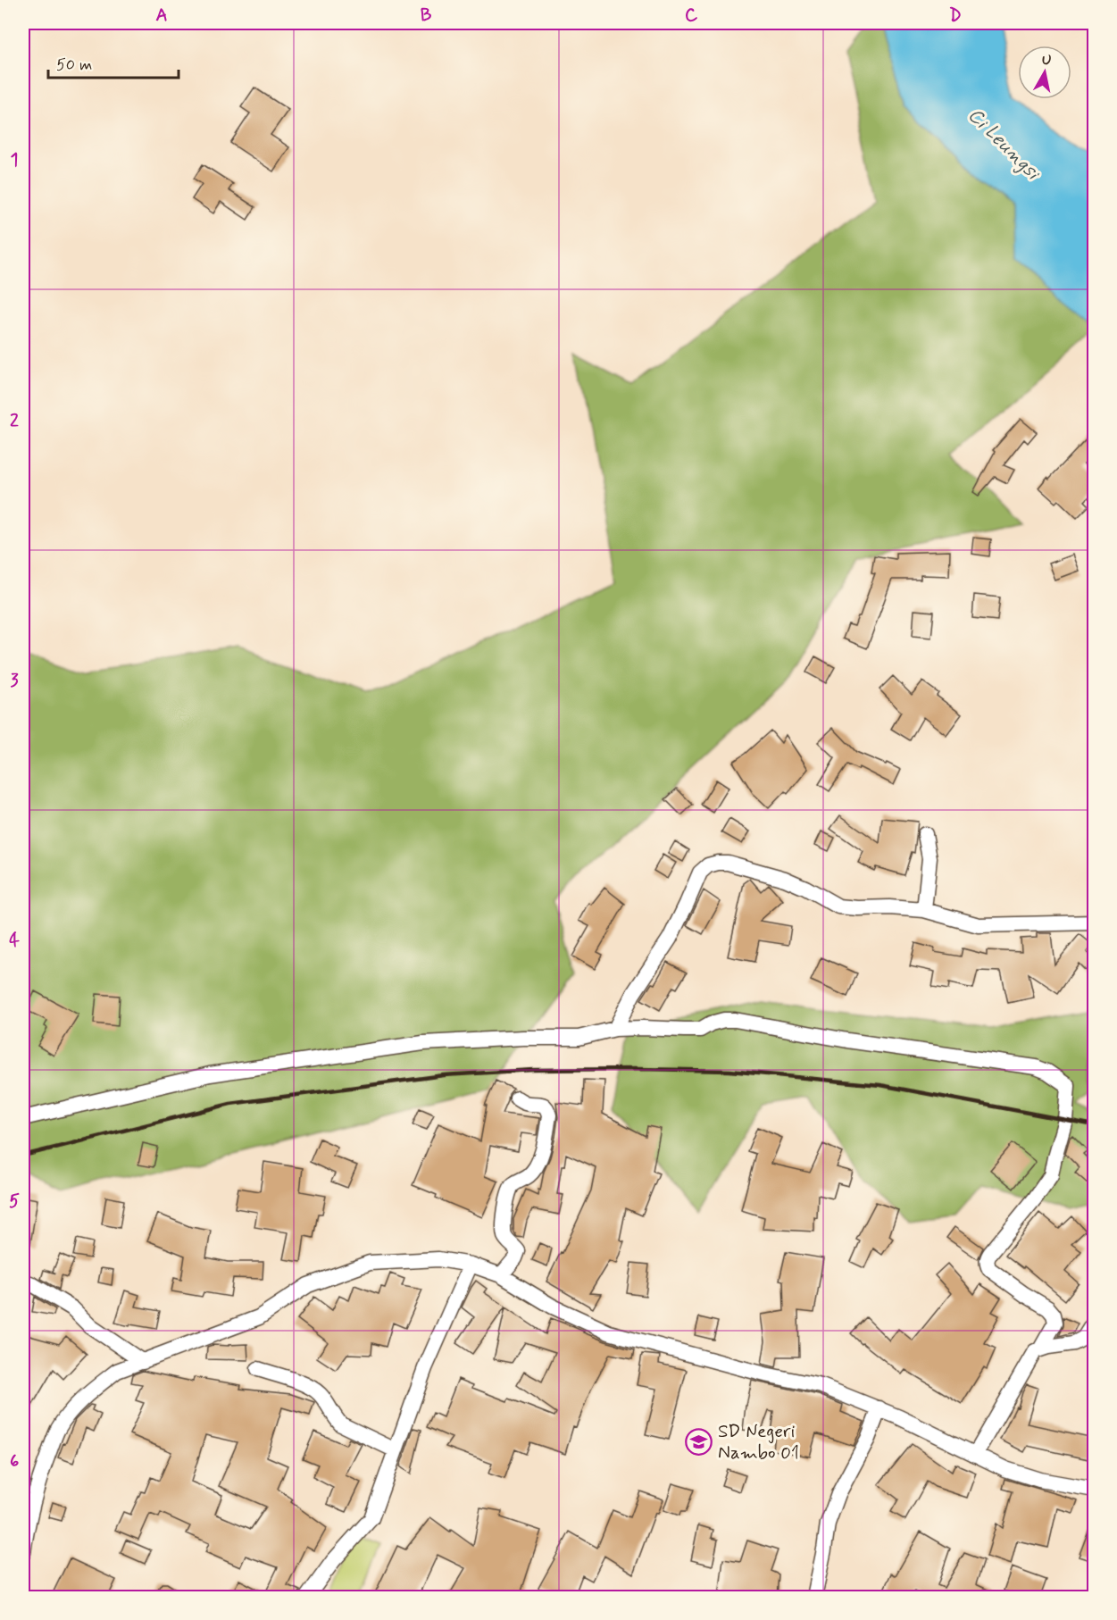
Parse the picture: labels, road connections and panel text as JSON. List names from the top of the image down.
{
  "water": ["Ci Leungsi"],
  "places": {
    "school or university": ["SD Negeri Nambo 01"]
  },
  "scale_bar": "50 m",
  "north": "top",
  "grid": {
    "columns": [
      "A",
      "B",
      "C",
      "D"
    ],
    "rows": [
      "1",
      "2",
      "3",
      "4",
      "5",
      "6"
    ]
  }
}
